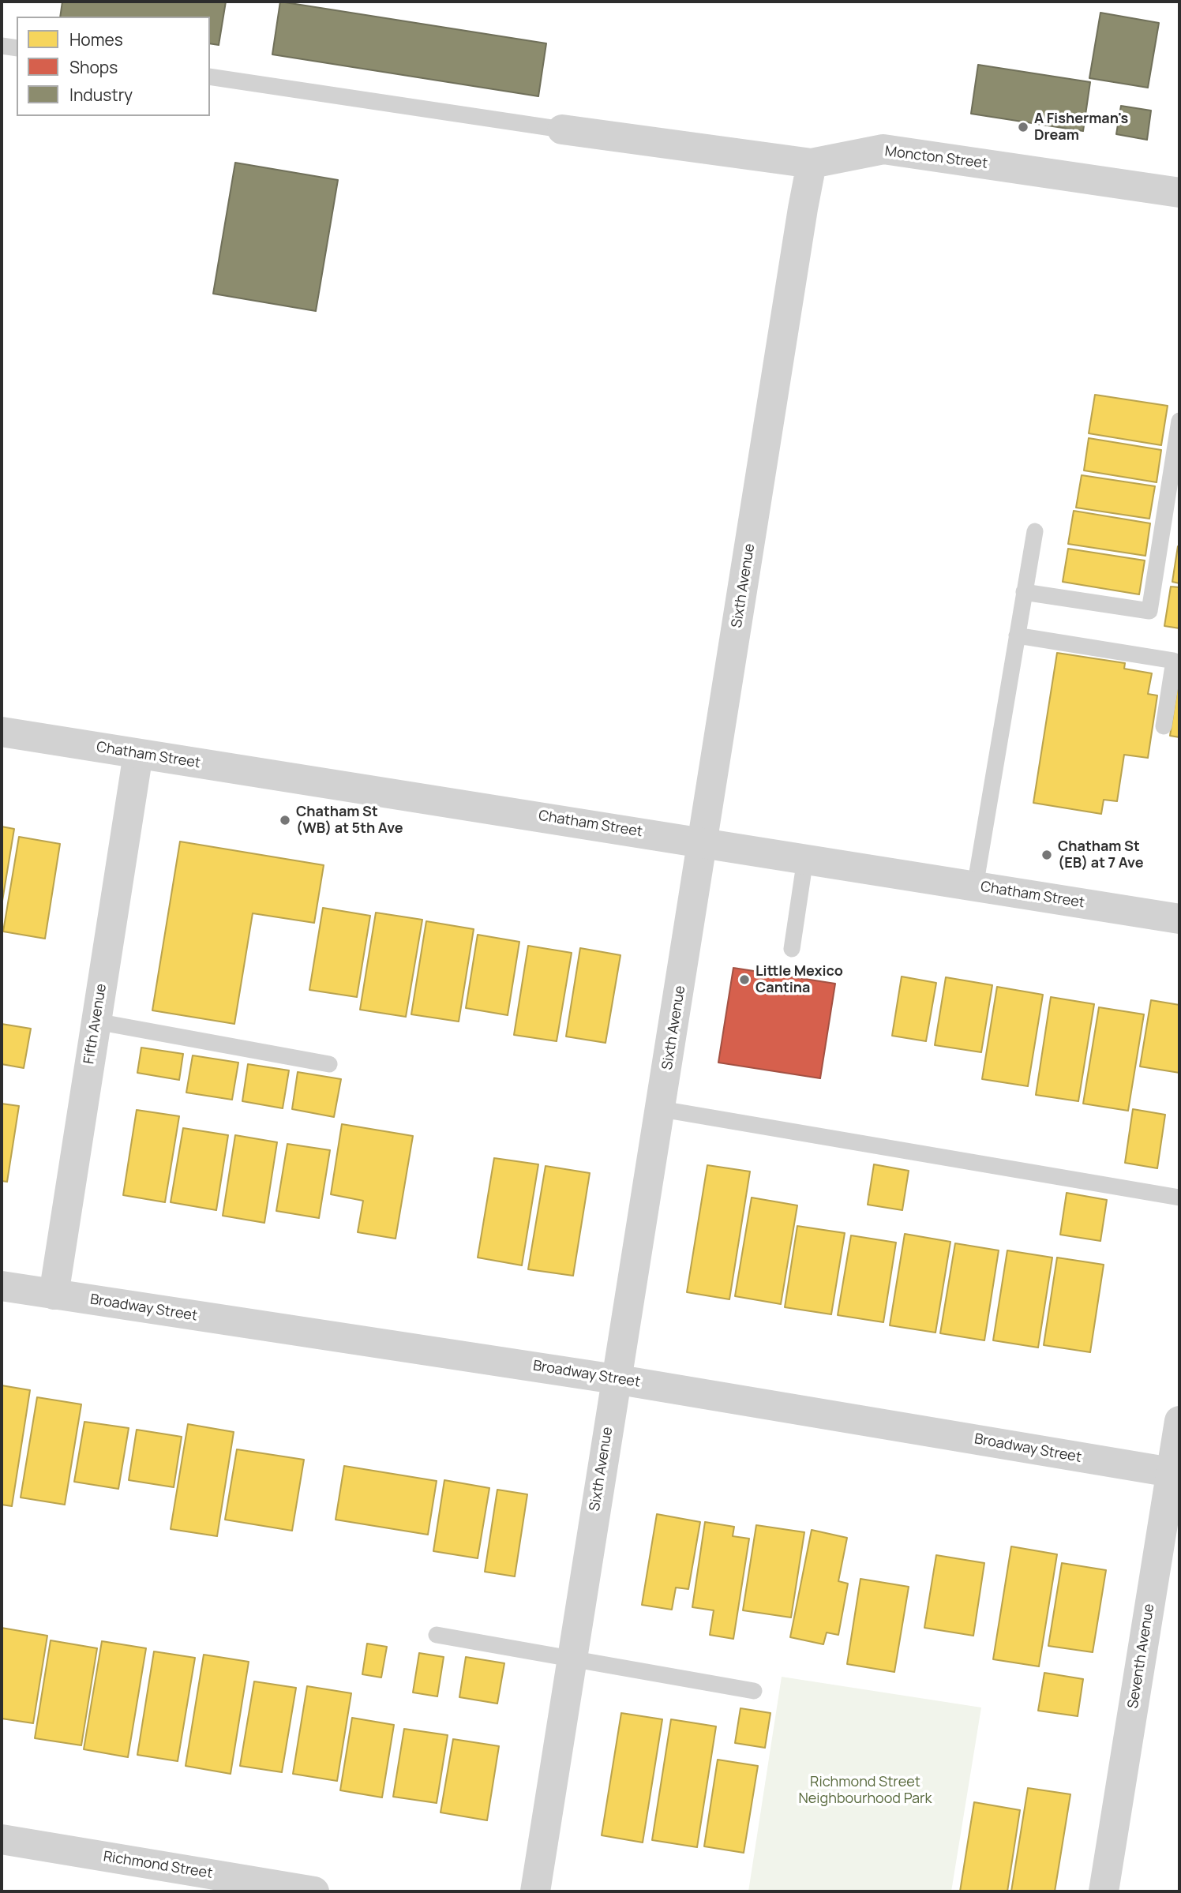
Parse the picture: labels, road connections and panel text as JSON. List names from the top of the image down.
{
  "streets": {
    "street": [
      "Moncton Street",
      "Sixth Avenue",
      "Chatham Street",
      "Fifth Avenue",
      "Broadway Street",
      "Seventh Avenue",
      "Richmond Street"
    ]
  },
  "crossings": [
    ["Moncton Street", "Sixth Avenue"],
    ["Sixth Avenue", "Chatham Street"],
    ["Sixth Avenue", "Broadway Street"],
    ["Chatham Street", "Fifth Avenue"],
    ["Fifth Avenue", "Broadway Street"],
    ["Broadway Street", "Seventh Avenue"]
  ],
  "parks": ["Richmond Street Neighbourhood Park"],
  "places": [
    "A Fisherman's Dream",
    "Chatham St (WB) at 5th Ave",
    "Chatham St (EB) at 7 Ave",
    "Little Mexico Cantina"
  ],
  "legend": ["Homes", "Shops", "Industry"]
}
